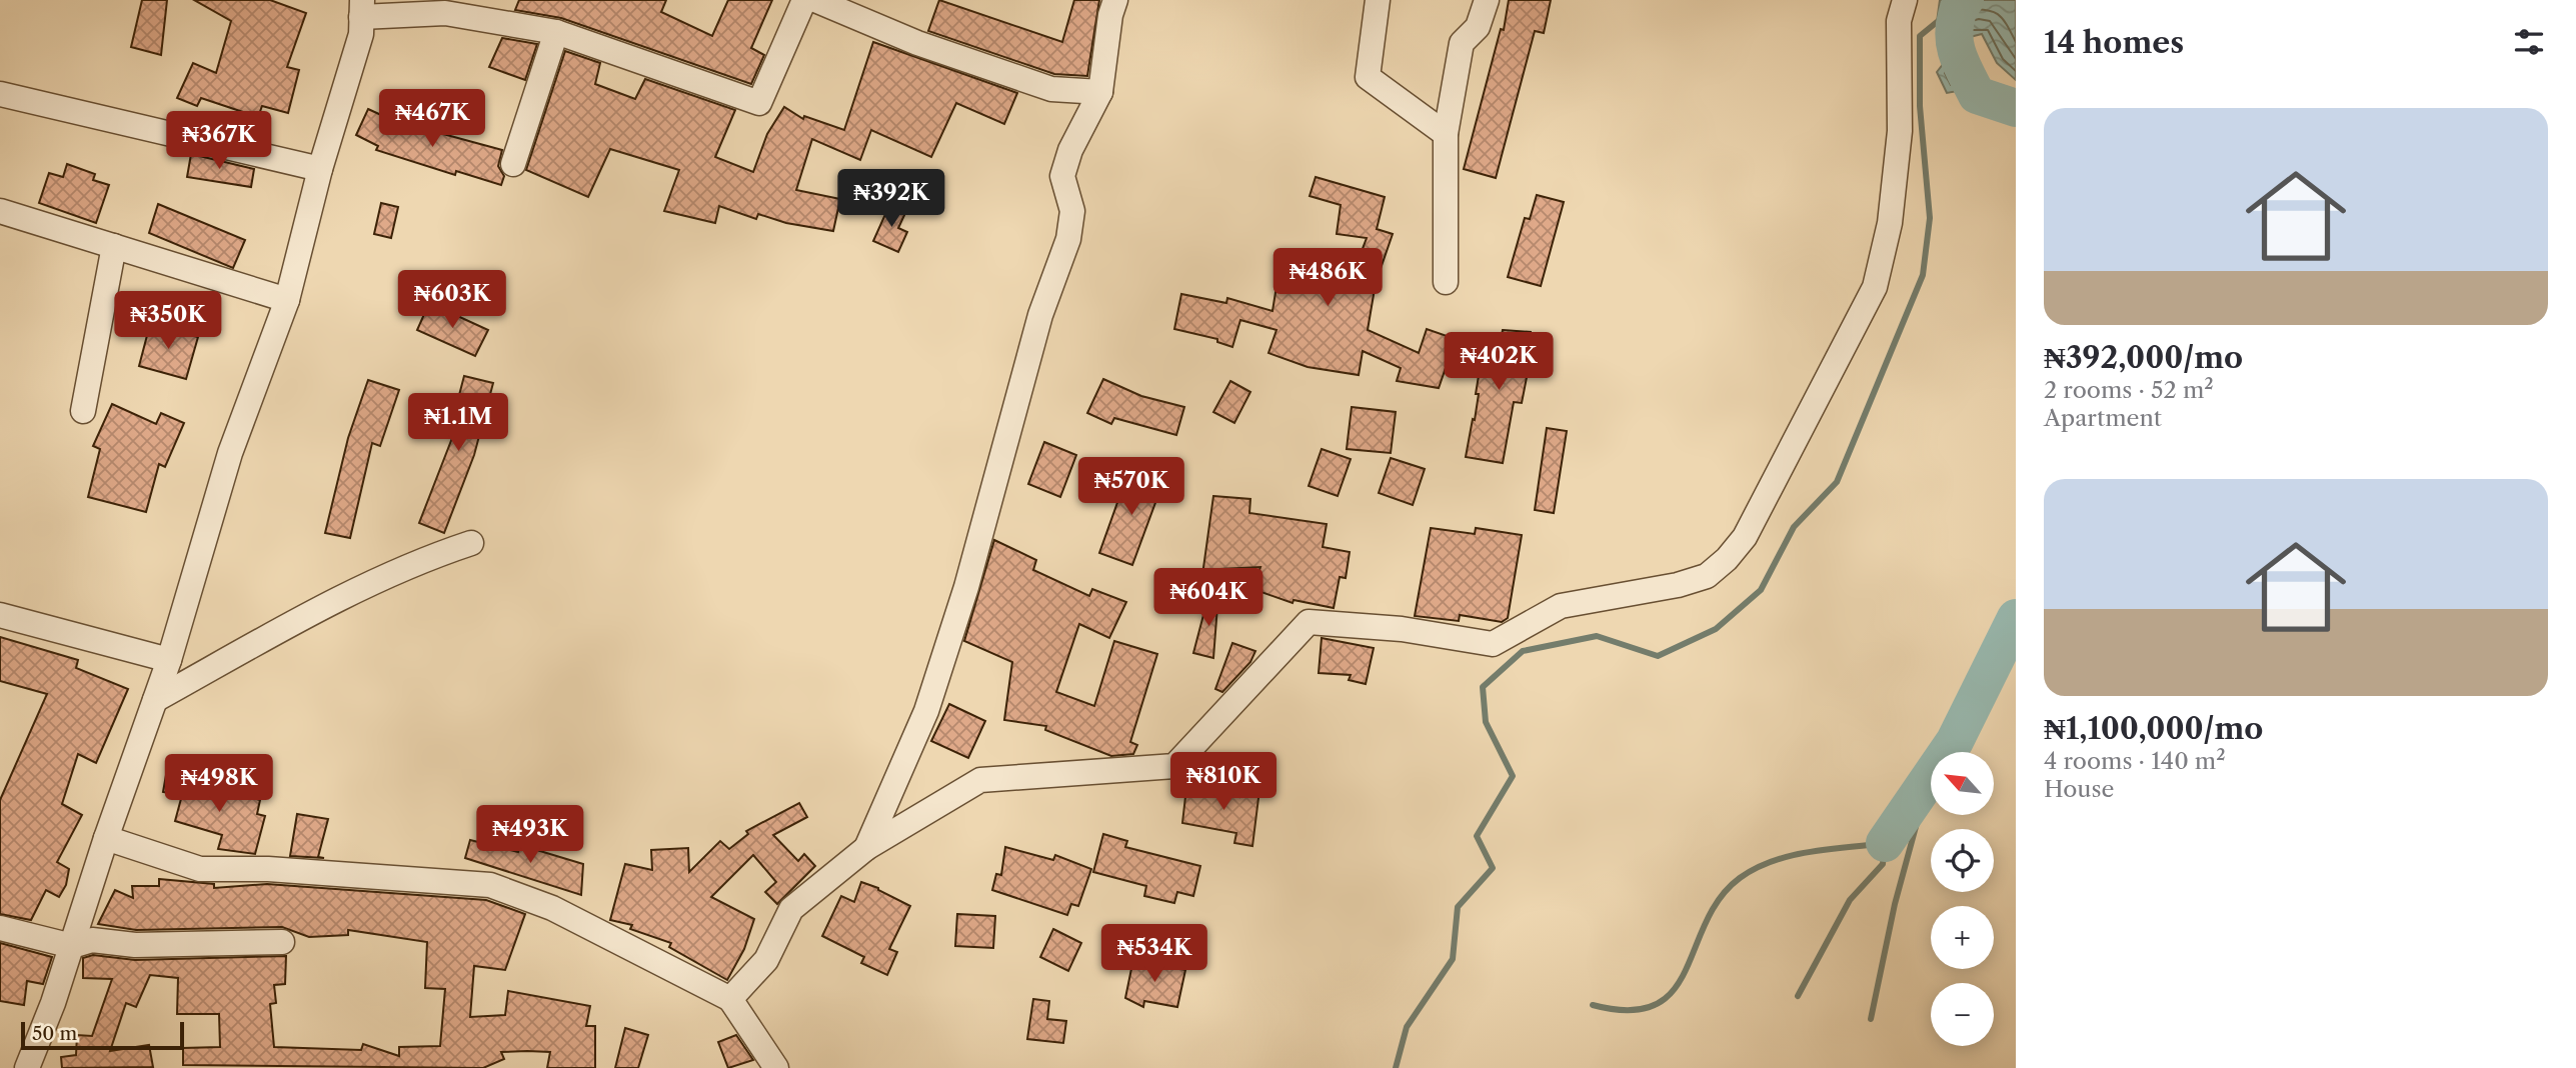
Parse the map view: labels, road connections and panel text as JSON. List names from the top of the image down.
{
  "scale_bar": "50 m",
  "north": "top left",
  "page": {
    "heading": "14 homes",
    "list": [
      {
        "name": "₦392,000/mo",
        "note": "2 rooms · 52 m² · Apartment"
      },
      {
        "name": "₦1,100,000/mo",
        "note": "4 rooms · 140 m² · House"
      }
    ],
    "price": [
      "₦467K",
      "₦367K",
      "₦392K",
      "₦486K",
      "₦603K",
      "₦350K",
      "₦402K",
      "₦1.1M",
      "₦570K",
      "₦604K",
      "₦810K",
      "₦498K",
      "₦493K",
      "₦534K"
    ],
    "map_buttons": ["+", "−"],
    "scale": "50 m"
  }
}
